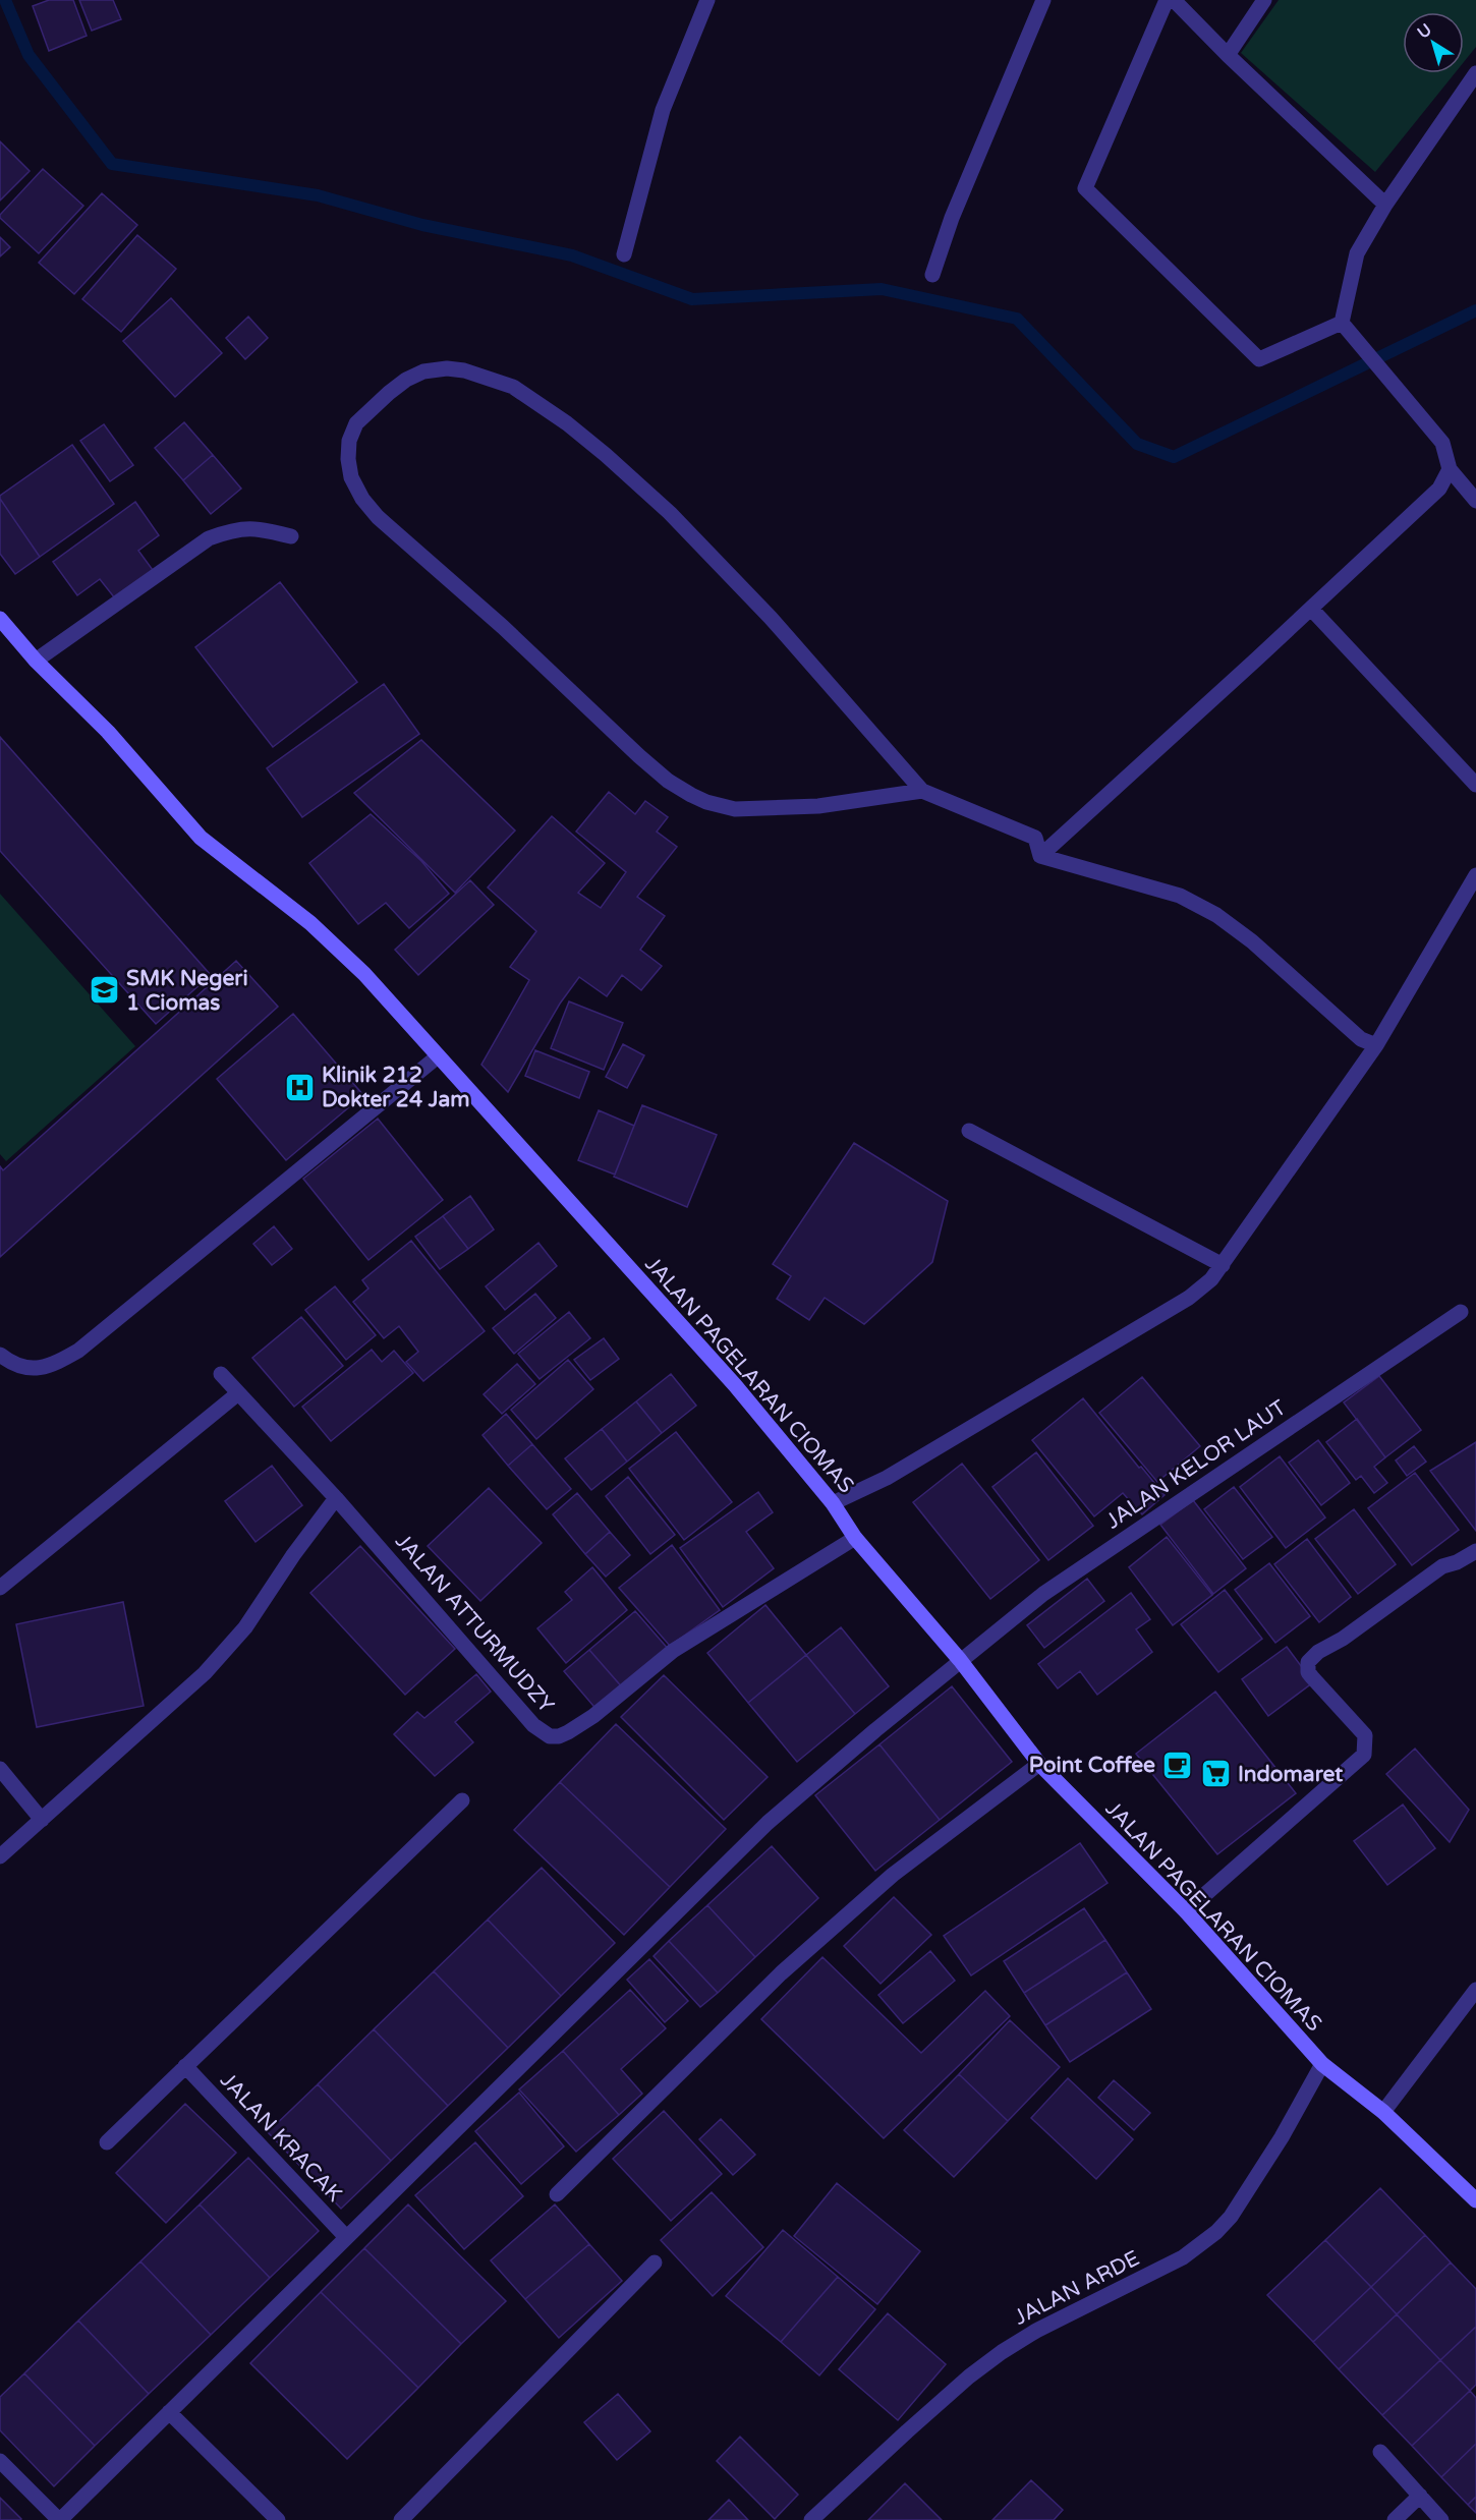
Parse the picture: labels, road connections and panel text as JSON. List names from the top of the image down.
{
  "streets": {
    "main road": ["JALAN PAGELARAN CIOMAS"],
    "street": [
      "JALAN KELOR LAUT",
      "JALAN ATTURMUDZY",
      "JALAN KRACAK",
      "JALAN ARDE"
    ]
  },
  "crossings": [
    ["JALAN PAGELARAN CIOMAS", "JALAN KELOR LAUT"],
    ["JALAN PAGELARAN CIOMAS", "JALAN ATTURMUDZY"],
    ["JALAN PAGELARAN CIOMAS", "JALAN ARDE"],
    ["JALAN KELOR LAUT", "JALAN KRACAK"]
  ],
  "places": {
    "school or university": ["SMK Negeri 1 Ciomas"],
    "hospital": ["Klinik 212 Dokter 24 Jam"],
    "cafe": ["Point Coffee"],
    "supermarket": ["Indomaret"]
  },
  "north": "top left"
}
